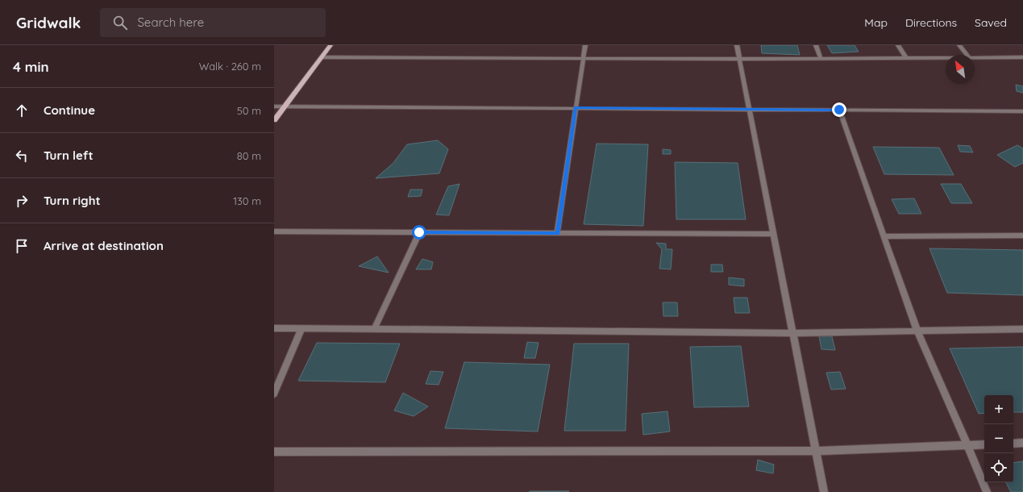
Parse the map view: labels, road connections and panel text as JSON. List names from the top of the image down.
{
  "north": "top left",
  "page": {
    "header": "Gridwalk",
    "search": "Search here",
    "nav": ["Map", "Directions", "Saved"],
    "heading": ["4 min", "Walk · 260 m"],
    "list": [
      ["Continue", "50 m"],
      ["Turn left", "80 m"],
      ["Turn right", "130 m"],
      "Arrive at destination"
    ],
    "map_buttons": ["+", "−"]
  }
}
